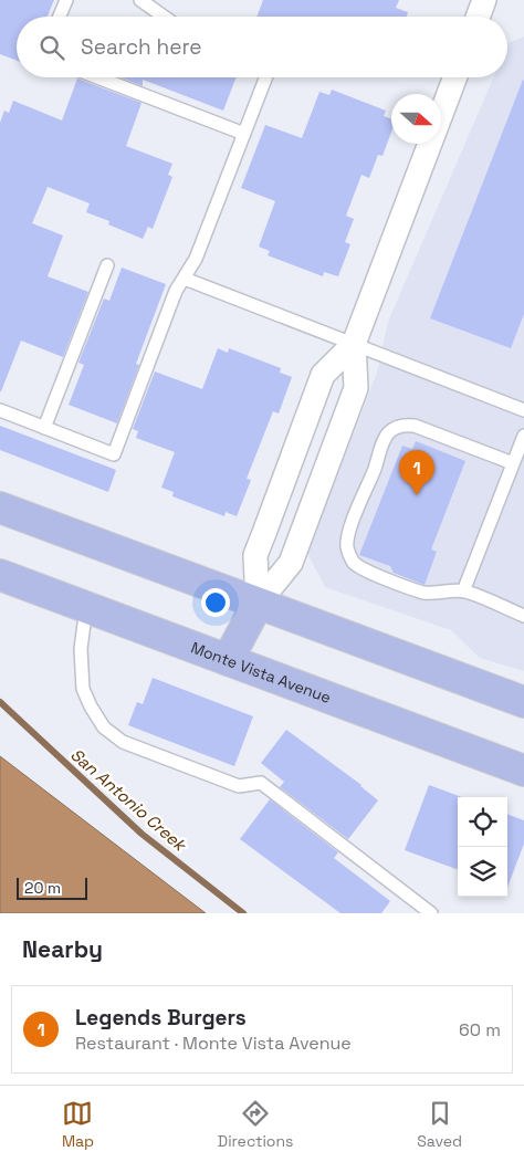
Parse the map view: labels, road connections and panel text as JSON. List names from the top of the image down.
{
  "streets": {
    "main road": ["Monte Vista Avenue"]
  },
  "water": ["San Antonio Creek"],
  "scale_bar": "20 m",
  "north": "right",
  "page": {
    "search": "Search here",
    "pins": "1",
    "scale": "20 m",
    "heading": "Nearby",
    "list": [
      {
        "mark": "1",
        "name": "Legends Burgers",
        "note": "Restaurant · Monte Vista Avenue",
        "value": "60 m"
      }
    ],
    "nav": ["Map", "Directions", "Saved"]
  }
}
